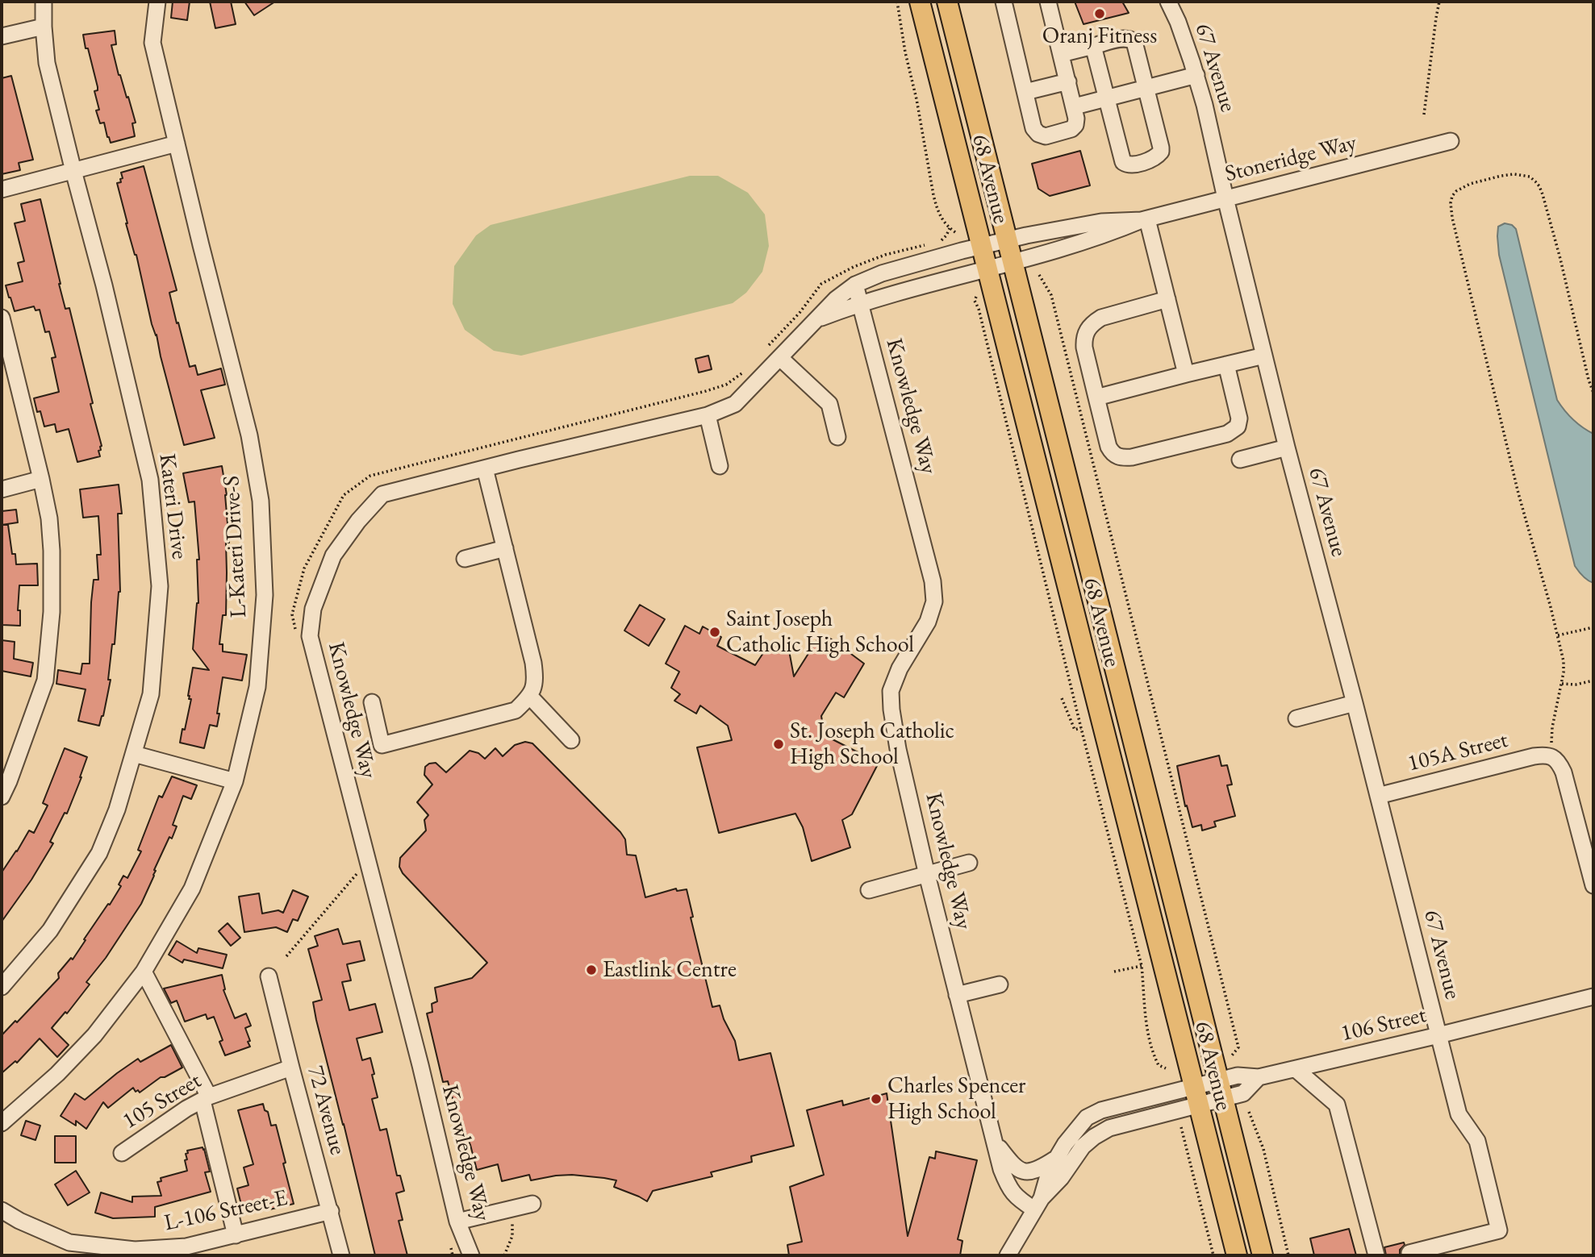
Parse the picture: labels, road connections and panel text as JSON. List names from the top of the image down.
{
  "streets": {
    "main road": ["68 Avenue"],
    "street": [
      "67 Avenue",
      "Stoneridge Way",
      "Knowledge Way",
      "Kateri Drive",
      "L-Kateri Drive-S",
      "105A Street",
      "106 Street",
      "105 Street",
      "72 Avenue",
      "L-106 Street-E"
    ]
  },
  "crossings": [
    ["67 Avenue", "Stoneridge Way"],
    ["67 Avenue", "105A Street"],
    ["67 Avenue", "106 Street"],
    ["Stoneridge Way", "68 Avenue"],
    ["Stoneridge Way", "Knowledge Way"],
    ["68 Avenue", "Knowledge Way"],
    ["68 Avenue", "106 Street"],
    ["Knowledge Way", "106 Street"],
    ["105 Street", "72 Avenue"],
    ["72 Avenue", "L-106 Street-E"]
  ],
  "places": [
    "Oranj Fitness",
    "Saint Joseph Catholic High School",
    "St. Joseph Catholic High School",
    "Eastlink Centre",
    "Charles Spencer High School"
  ]
}
